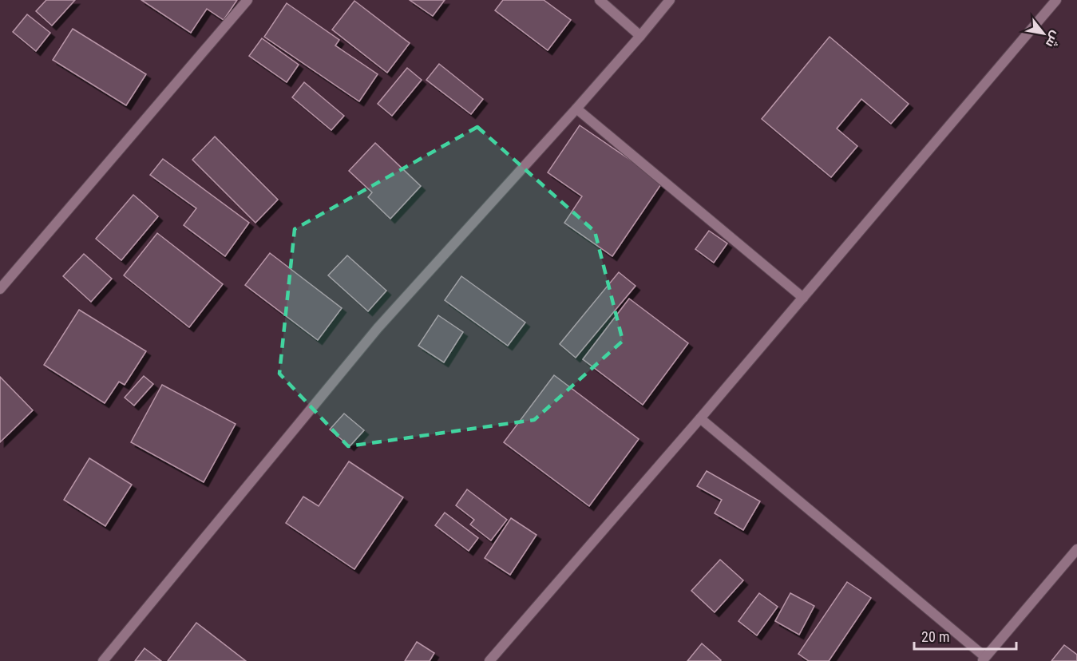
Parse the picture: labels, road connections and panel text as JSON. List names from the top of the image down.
{
  "scale_bar": "20 m",
  "north": "bottom right"
}
